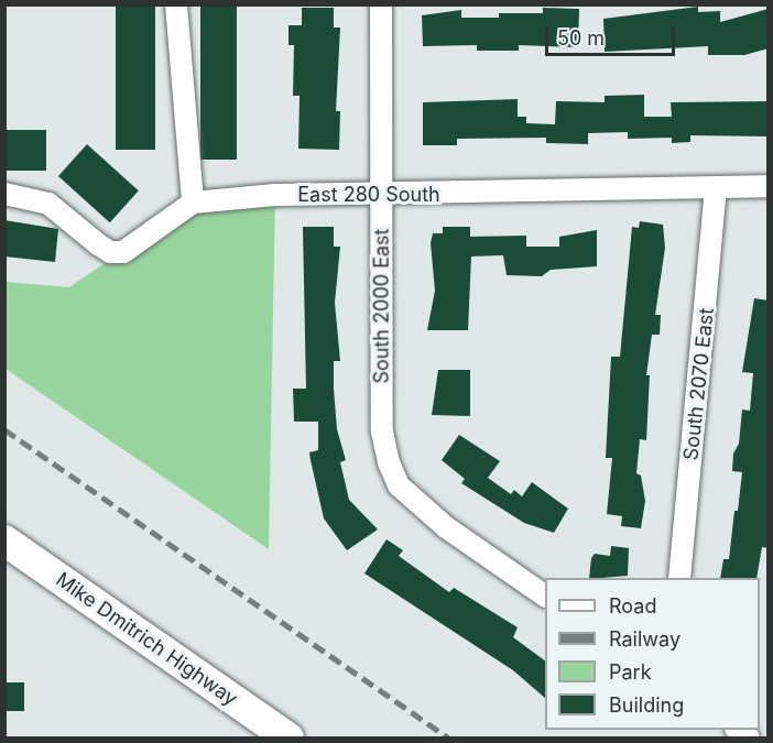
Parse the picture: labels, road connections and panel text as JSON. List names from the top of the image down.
{
  "streets": {
    "highway": ["Mike Dmitrich Highway"],
    "street": ["East 280 South", "South 2000 East", "South 2070 East"]
  },
  "crossings": [
    ["East 280 South", "South 2000 East"],
    ["East 280 South", "South 2070 East"]
  ],
  "legend": [
    "Road",
    "Railway",
    "Park",
    "Building"
  ],
  "scale_bar": "50 m"
}
